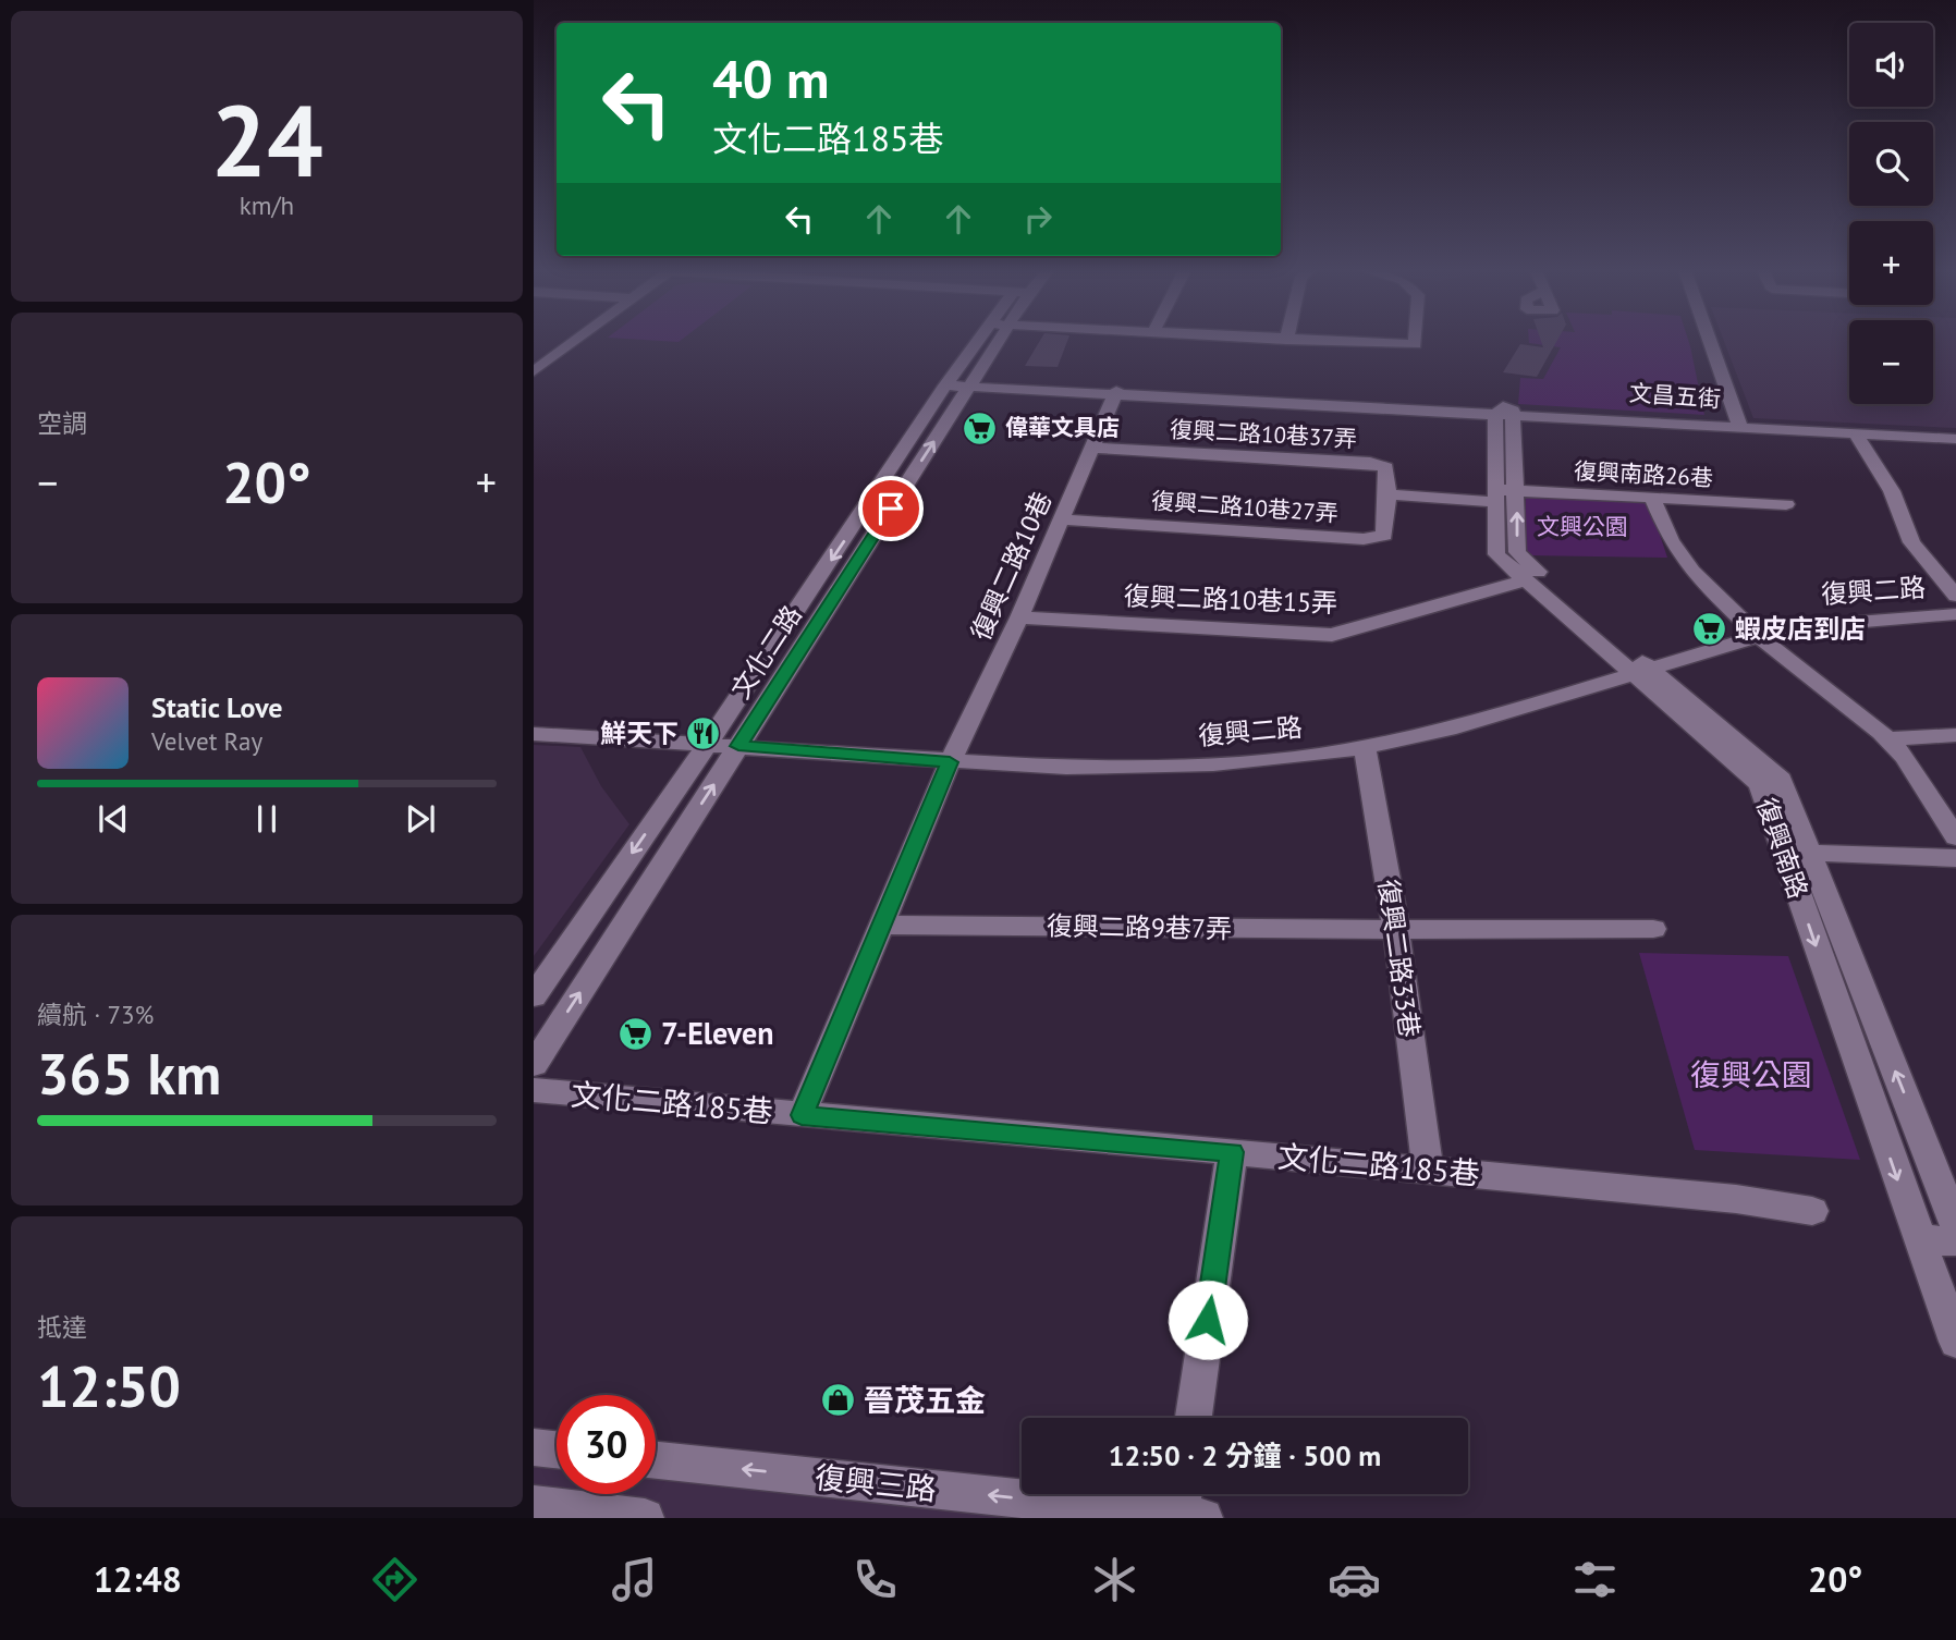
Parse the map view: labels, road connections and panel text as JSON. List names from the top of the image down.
{
  "streets": {
    "street": [
      "文昌五街",
      "復興二路10巷37弄",
      "復興南路26巷",
      "復興二路10巷27弄",
      "復興二路10巷",
      "復興二路",
      "復興二路10巷15弄",
      "文化二路",
      "復興南路",
      "復興二路9巷7弄",
      "復興二路33巷",
      "文化二路185巷",
      "復興三路"
    ]
  },
  "crossings": [
    ["文昌五街", "復興二路10巷"],
    ["文昌五街", "文化二路"],
    ["文昌五街", "復興南路"],
    ["復興二路10巷37弄", "復興二路10巷27弄"],
    ["復興二路10巷37弄", "復興二路10巷"],
    ["復興南路26巷", "復興南路"],
    ["復興二路10巷27弄", "復興二路10巷"],
    ["復興二路10巷", "復興二路"],
    ["復興二路10巷", "復興二路10巷15弄"],
    ["復興二路10巷", "復興二路9巷7弄"],
    ["復興二路10巷", "文化二路185巷"],
    ["復興二路", "文化二路"],
    ["復興二路", "復興南路"],
    ["復興二路", "復興二路33巷"],
    ["復興二路10巷15弄", "復興南路"],
    ["復興二路9巷7弄", "復興二路33巷"],
    ["復興二路33巷", "文化二路185巷"]
  ],
  "one_way": ["復興三路"],
  "parks": ["文興公園", "復興公園"],
  "places": {
    "supermarket": ["偉華文具店", "蝦皮店到店", "7-Eleven"],
    "restaurant": ["鮮天下"],
    "shop": ["晉茂五金"]
  },
  "page": {
    "tile": [
      ["24", "km/h"],
      "空調",
      ["續航 · 73%", "365 km"],
      ["抵達", "12:50"]
    ],
    "map_buttons": ["+", "−"],
    "turn": ["40 m", "文化二路185巷"],
    "heat": ["−", "20°", "+"],
    "song": ["Static Love", "Velvet Ray"],
    "limit": "30",
    "trip": "12:50 · 2 分鐘 · 500 m",
    "tabs": ["12:48", "20°"]
  }
}
